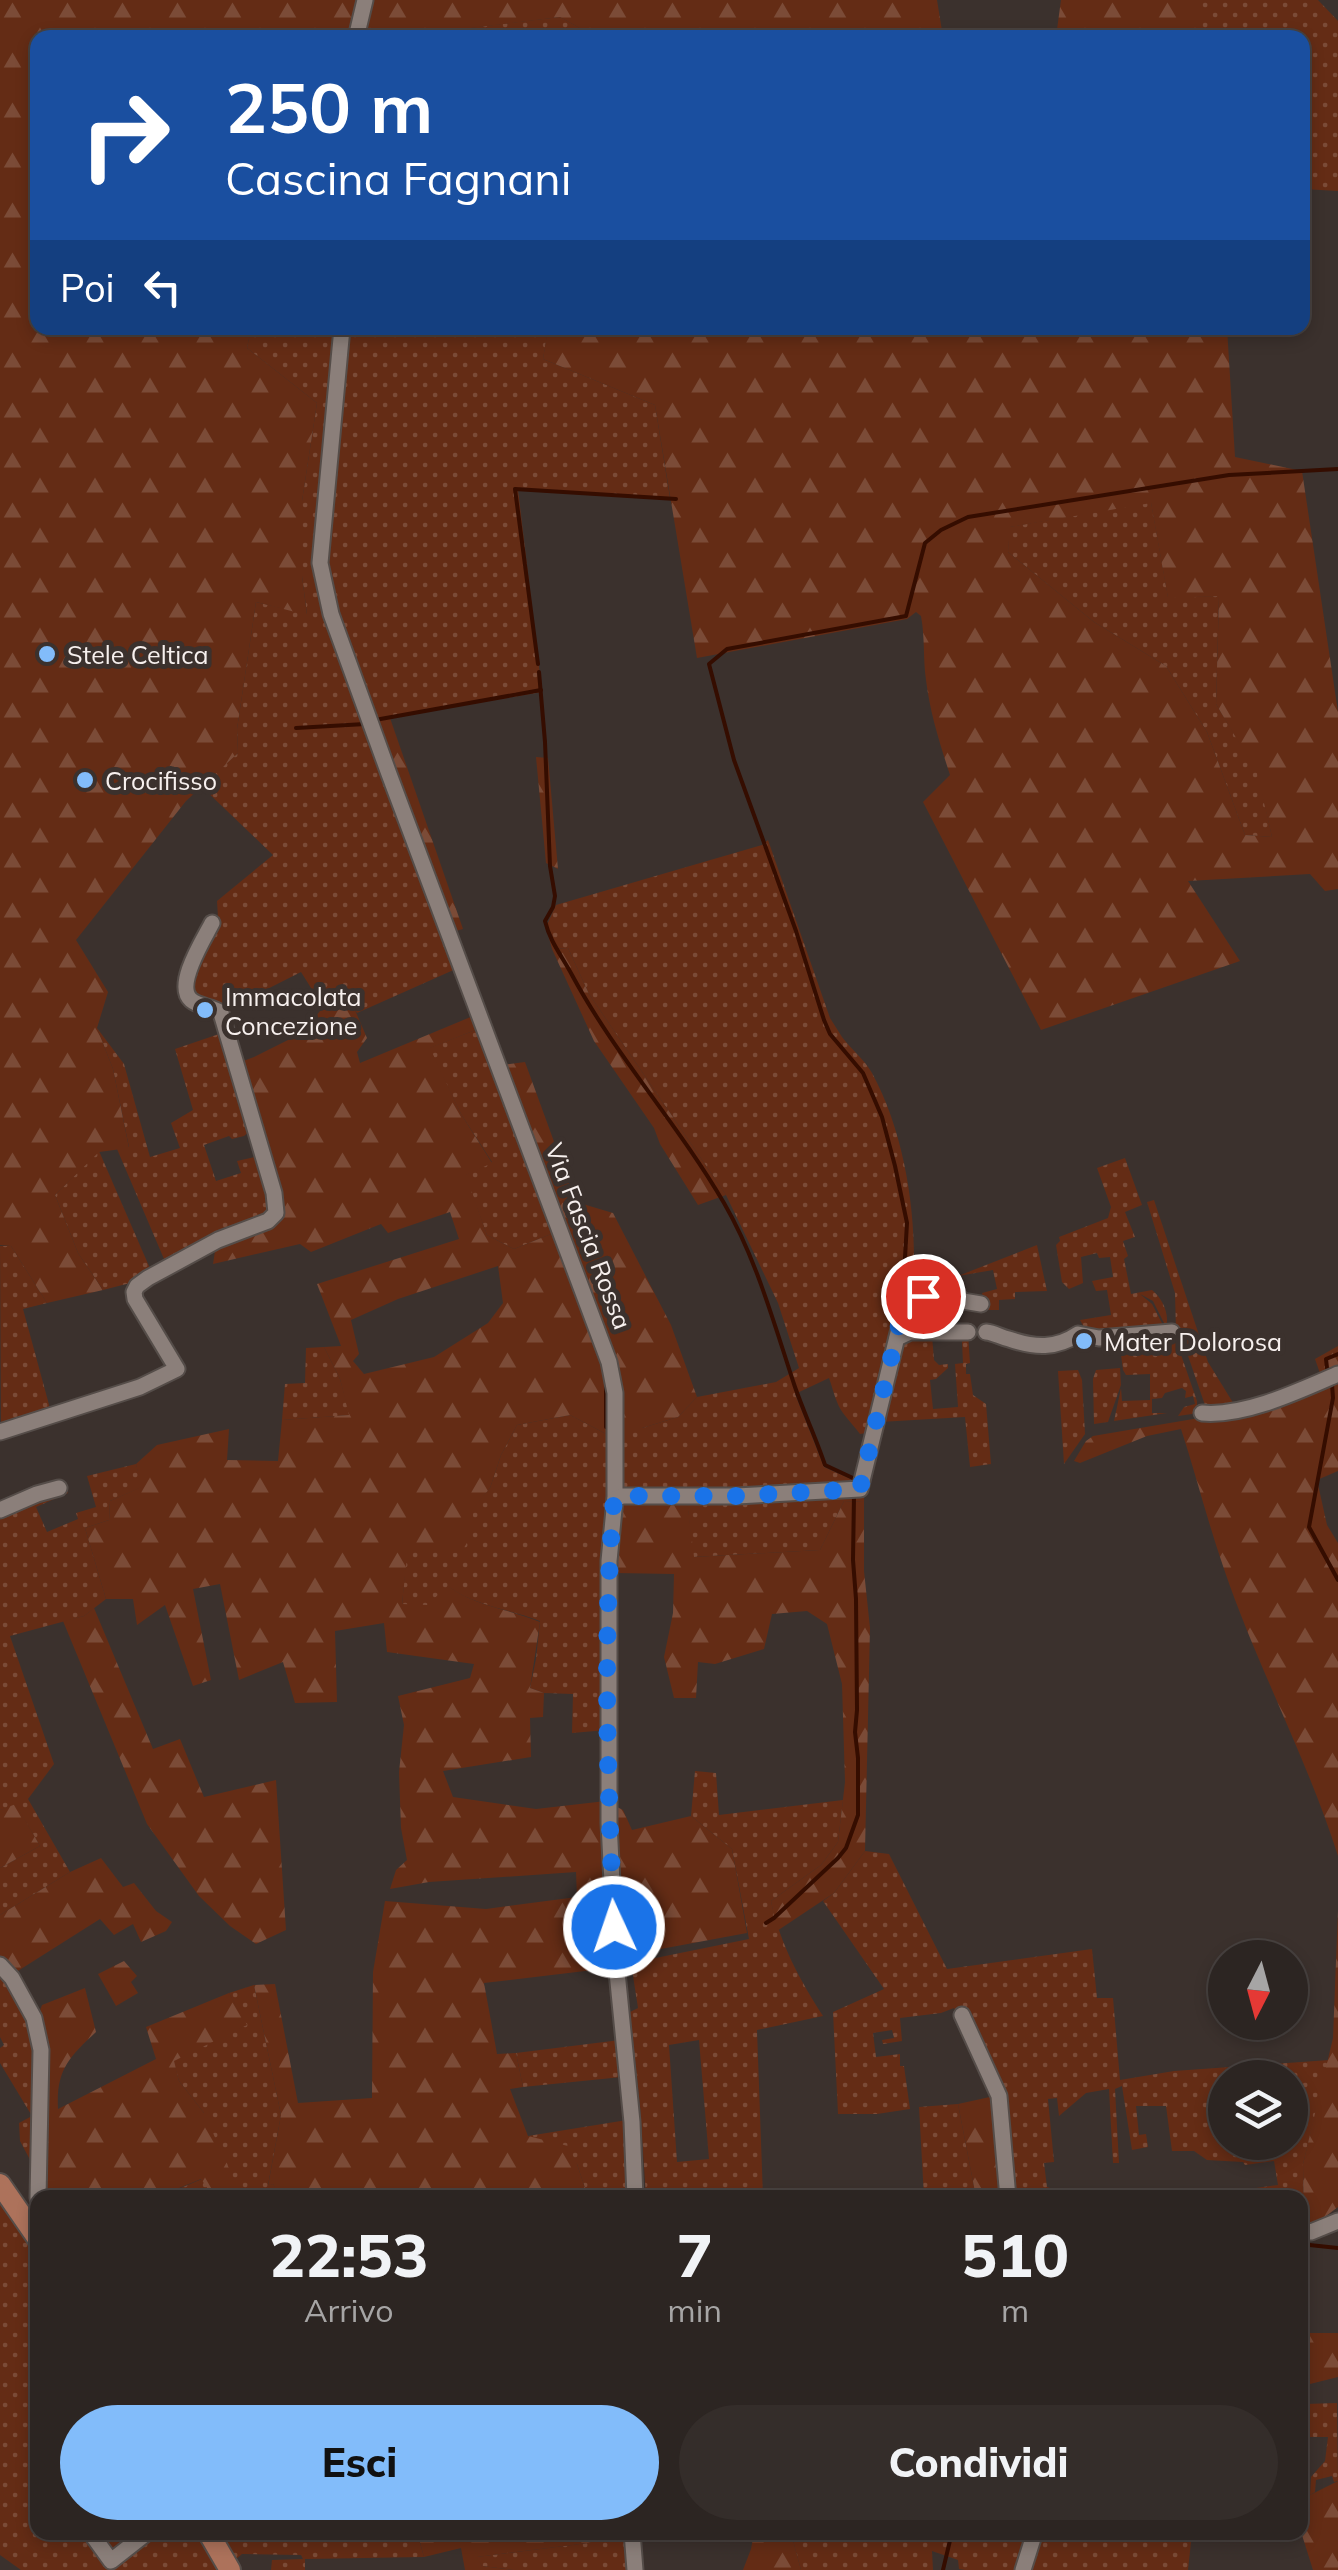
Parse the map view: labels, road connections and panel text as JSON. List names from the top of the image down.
{
  "streets": {
    "street": ["Via Fascia Rossa"]
  },
  "places": [
    "Stele Celtica",
    "Crocifisso",
    "Immacolata Concezione",
    "Mater Dolorosa"
  ],
  "north": "bottom",
  "page": {
    "turn": ["250 m", "Cascina Fagnani"],
    "then": "Poi",
    "eta": [
      "22:53",
      "Arrivo",
      "7",
      "min",
      "510",
      "m"
    ],
    "buttons": ["Esci", "Condividi"]
  }
}
